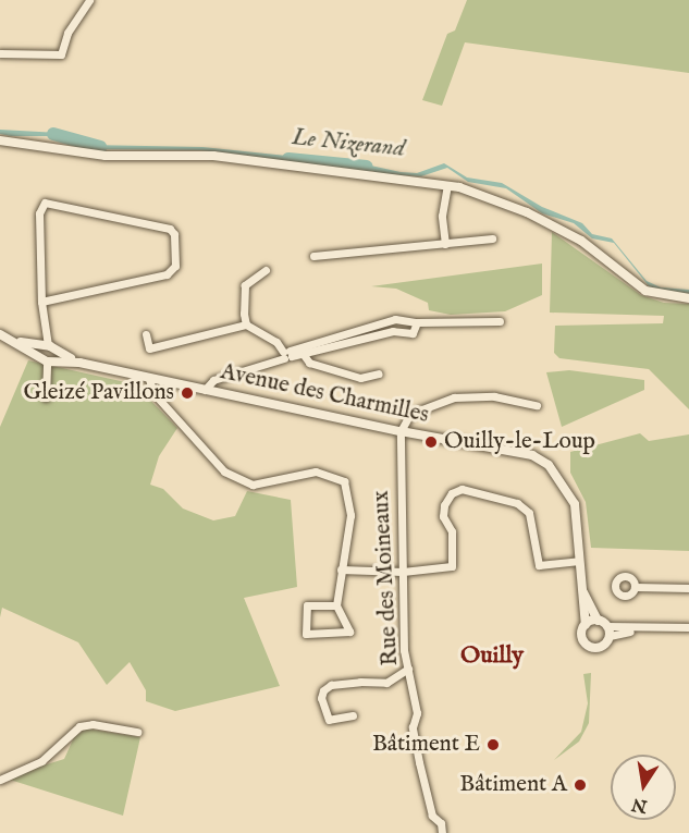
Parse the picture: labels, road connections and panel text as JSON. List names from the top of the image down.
{
  "streets": {
    "street": ["Avenue des Charmilles", "Rue des Moineaux"]
  },
  "crossings": [
    ["Avenue des Charmilles", "Rue des Moineaux"]
  ],
  "districts": ["Ouilly"],
  "water": ["Le Nizerand"],
  "places": [
    "Gleizé Pavillons",
    "Ouilly-le-Loup",
    "Bâtiment E",
    "Bâtiment A"
  ],
  "north": "bottom"
}
